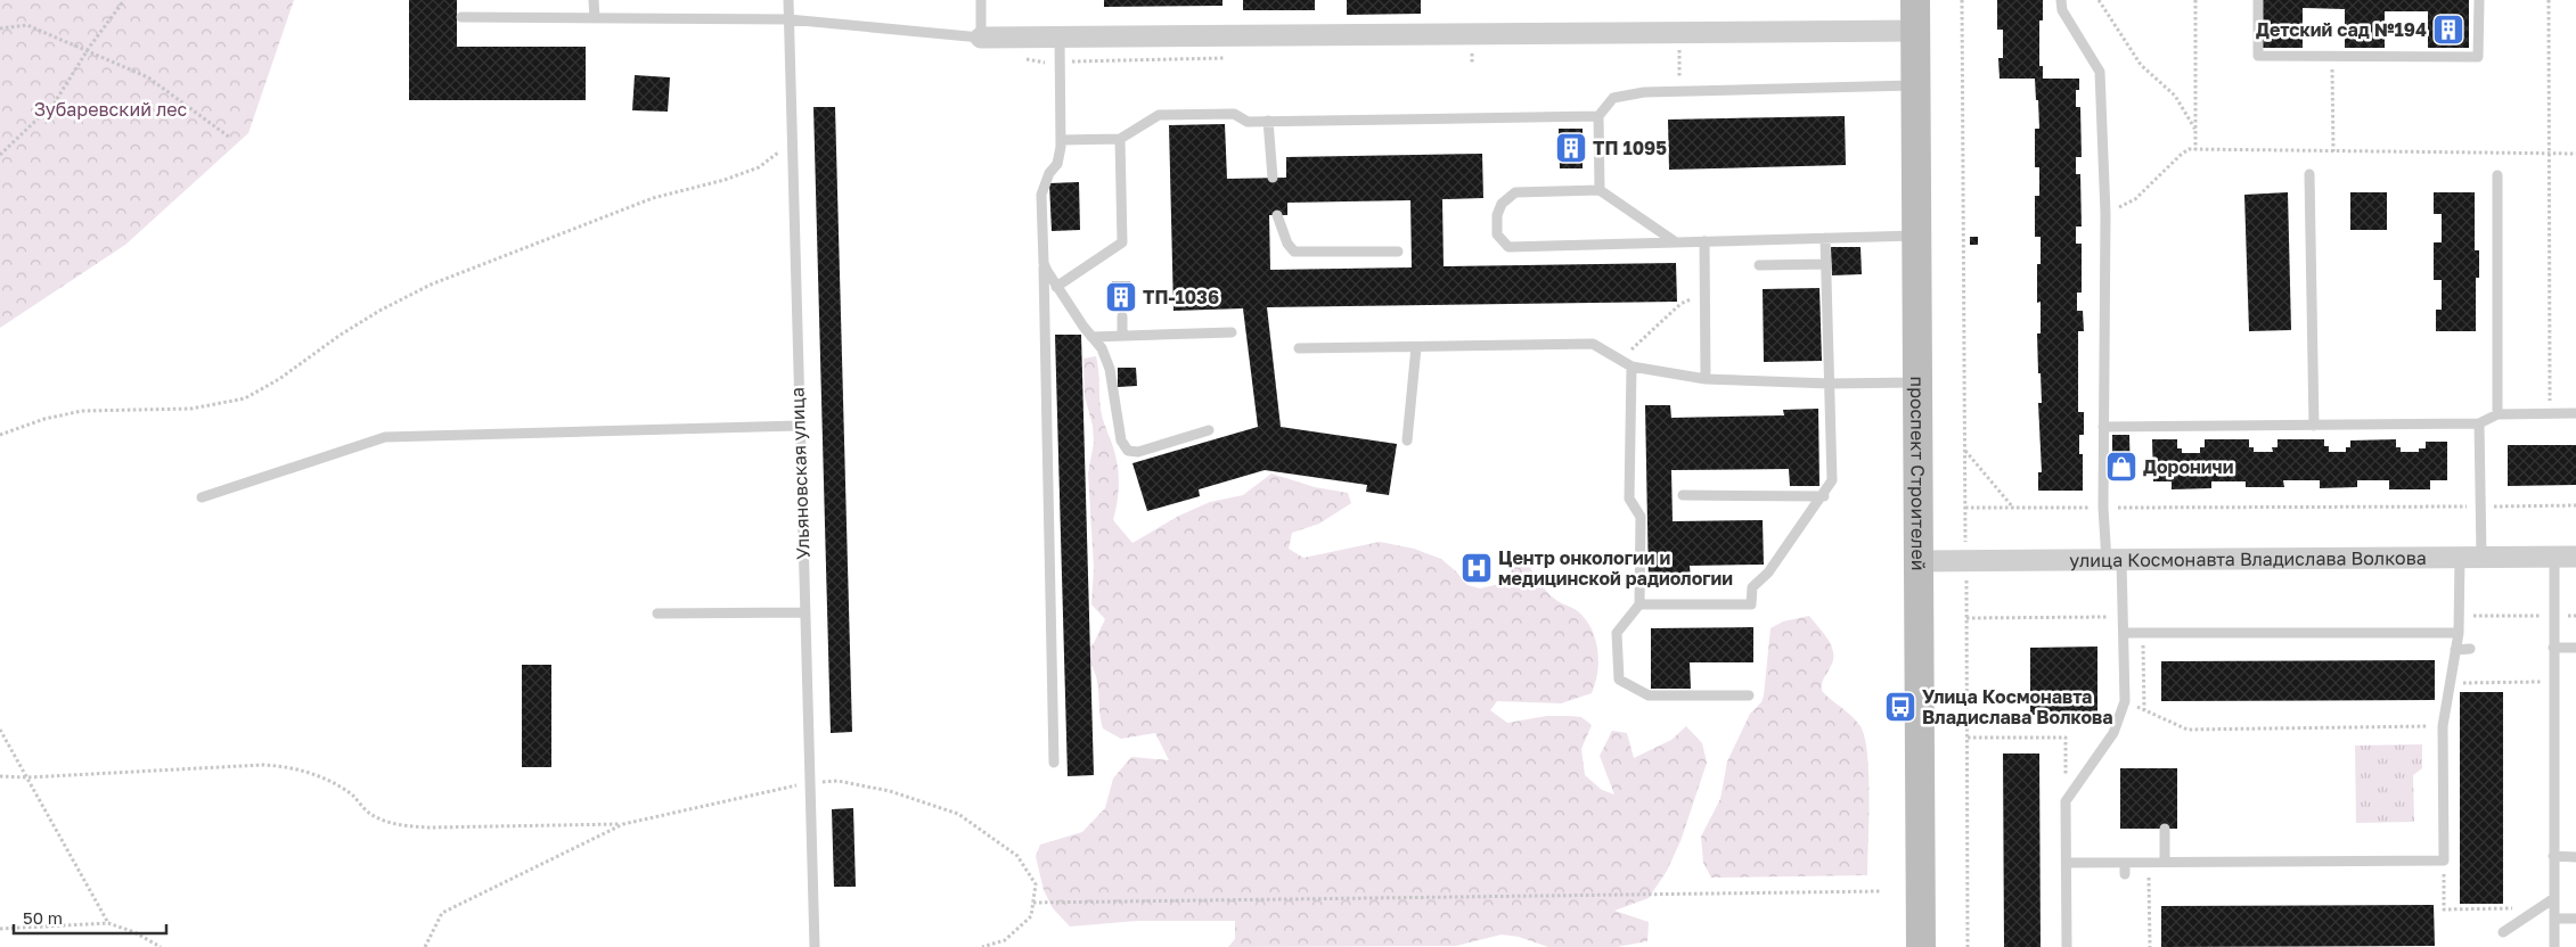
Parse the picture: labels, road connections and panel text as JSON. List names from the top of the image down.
{
  "streets": {
    "main road": ["проспект Строителей"],
    "street": ["улица Космонавта Владислава Волкова"],
    "lane": ["Ульяновская улица"]
  },
  "crossings": [
    ["проспект Строителей", "улица Космонавта Владислава Волкова"]
  ],
  "parks": ["Зубаревский лес"],
  "places": {
    "building": ["Детский сад №194", "ТП 1095", "ТП-1036"],
    "shop": ["Дороничи"],
    "hospital": ["Центр онкологии и медицинской радиологии"],
    "bus stop": ["Улица Космонавта Владислава Волкова"]
  },
  "scale_bar": "50 m"
}
